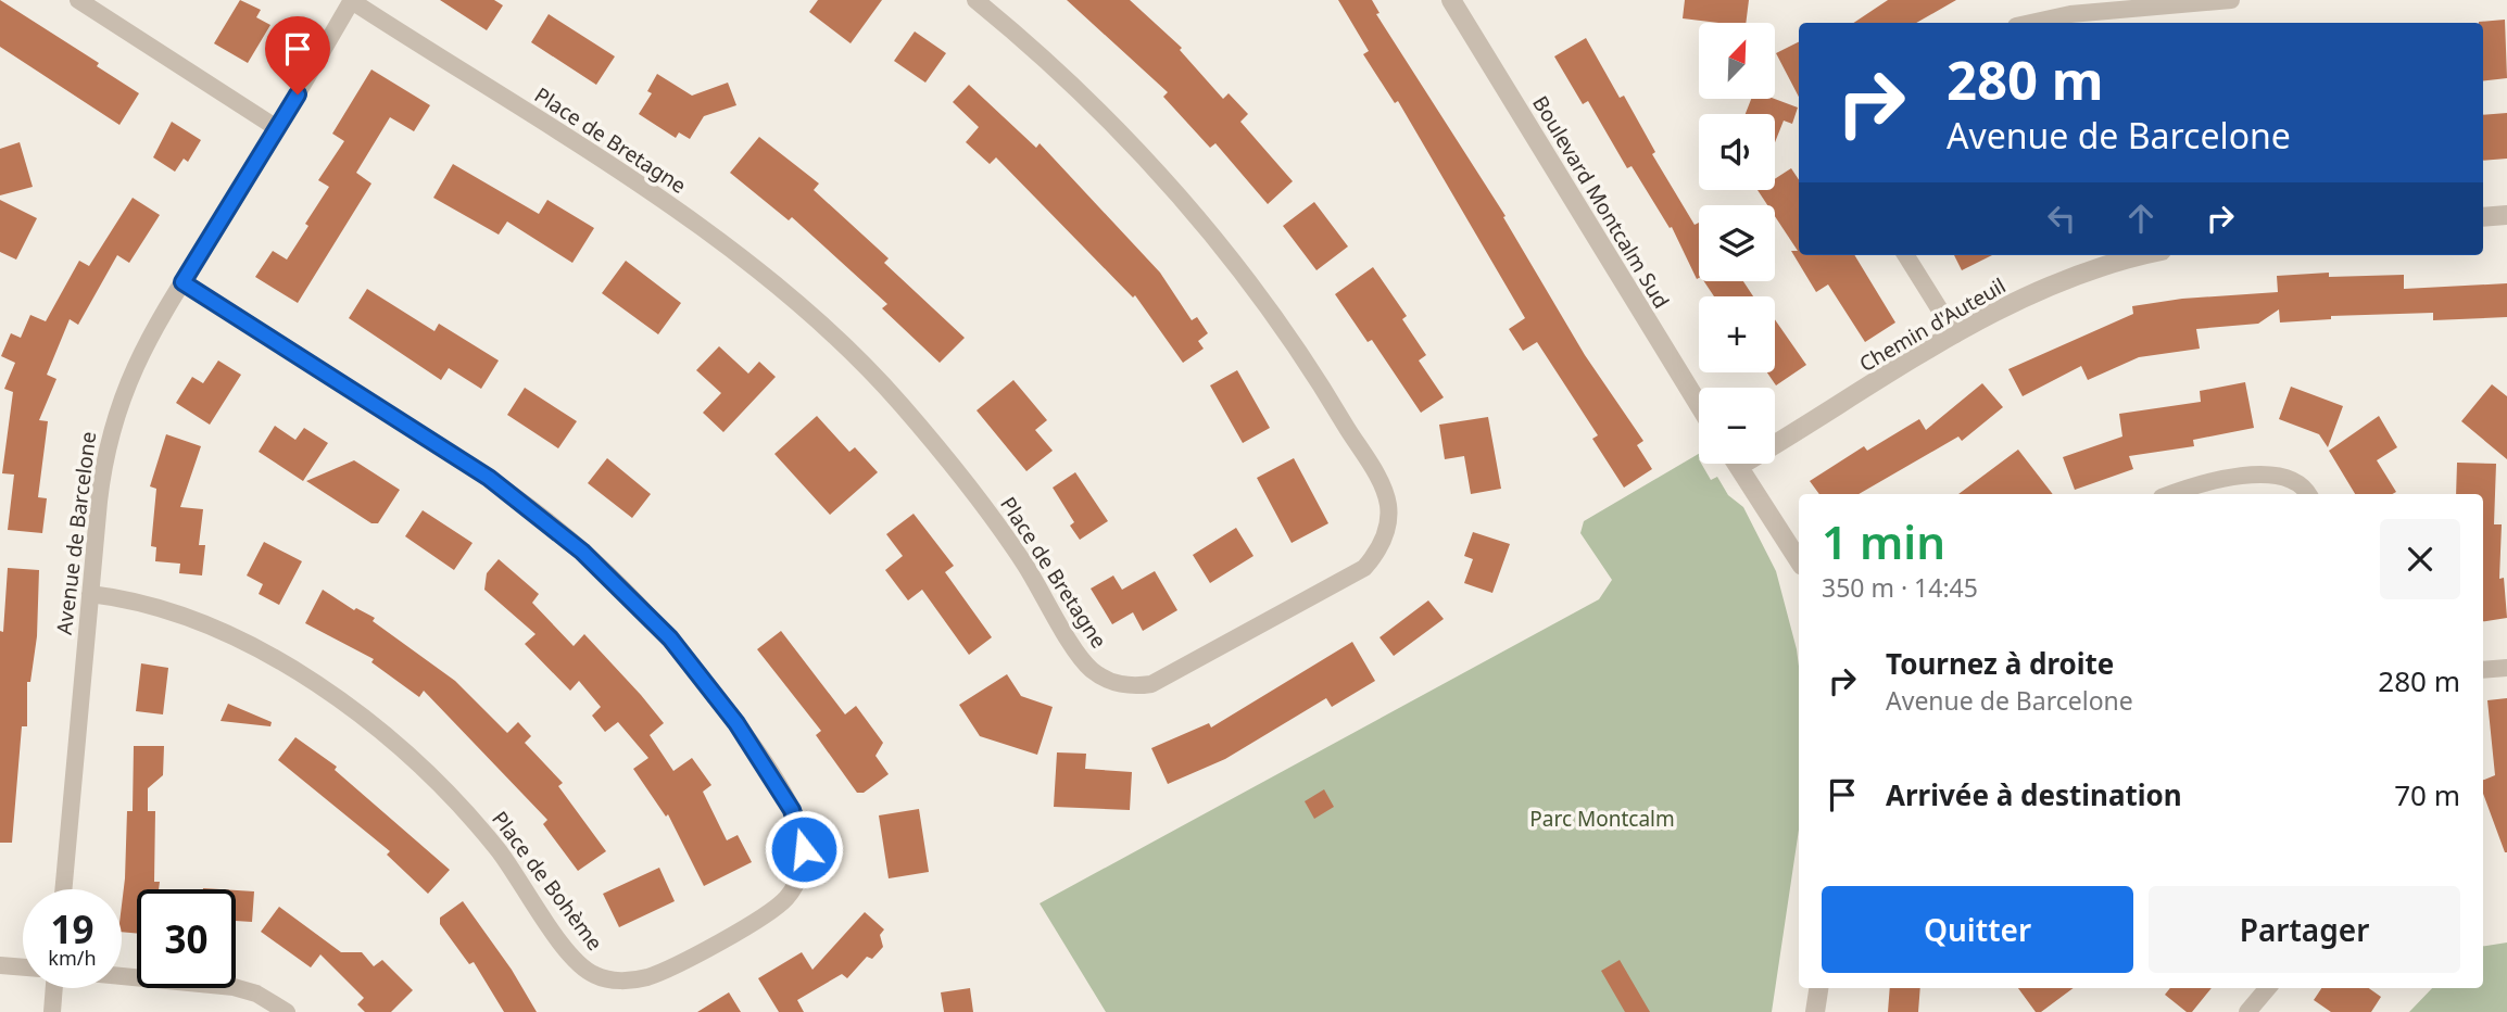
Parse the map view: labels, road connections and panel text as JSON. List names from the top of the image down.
{
  "streets": {
    "street": [
      "Place de Bretagne",
      "Boulevard Montcalm Sud",
      "Chemin d'Auteuil",
      "Avenue de Barcelone",
      "Place de Bohème"
    ]
  },
  "crossings": [
    ["Place de Bretagne", "Avenue de Barcelone"],
    ["Avenue de Barcelone", "Place de Bohème"]
  ],
  "parks": ["Parc Montcalm"],
  "north": "top right",
  "page": {
    "map_buttons": ["+", "−"],
    "turn": ["280 m", "Avenue de Barcelone"],
    "heading": ["1 min", "350 m · 14:45"],
    "list": [
      {
        "name": "Tournez à droite",
        "note": "Avenue de Barcelone",
        "value": "280 m"
      },
      {
        "name": "Arrivée à destination",
        "value": "70 m"
      }
    ],
    "buttons": ["Quitter", "Partager"],
    "speed": "19 km/h",
    "limit": "30"
  }
}
